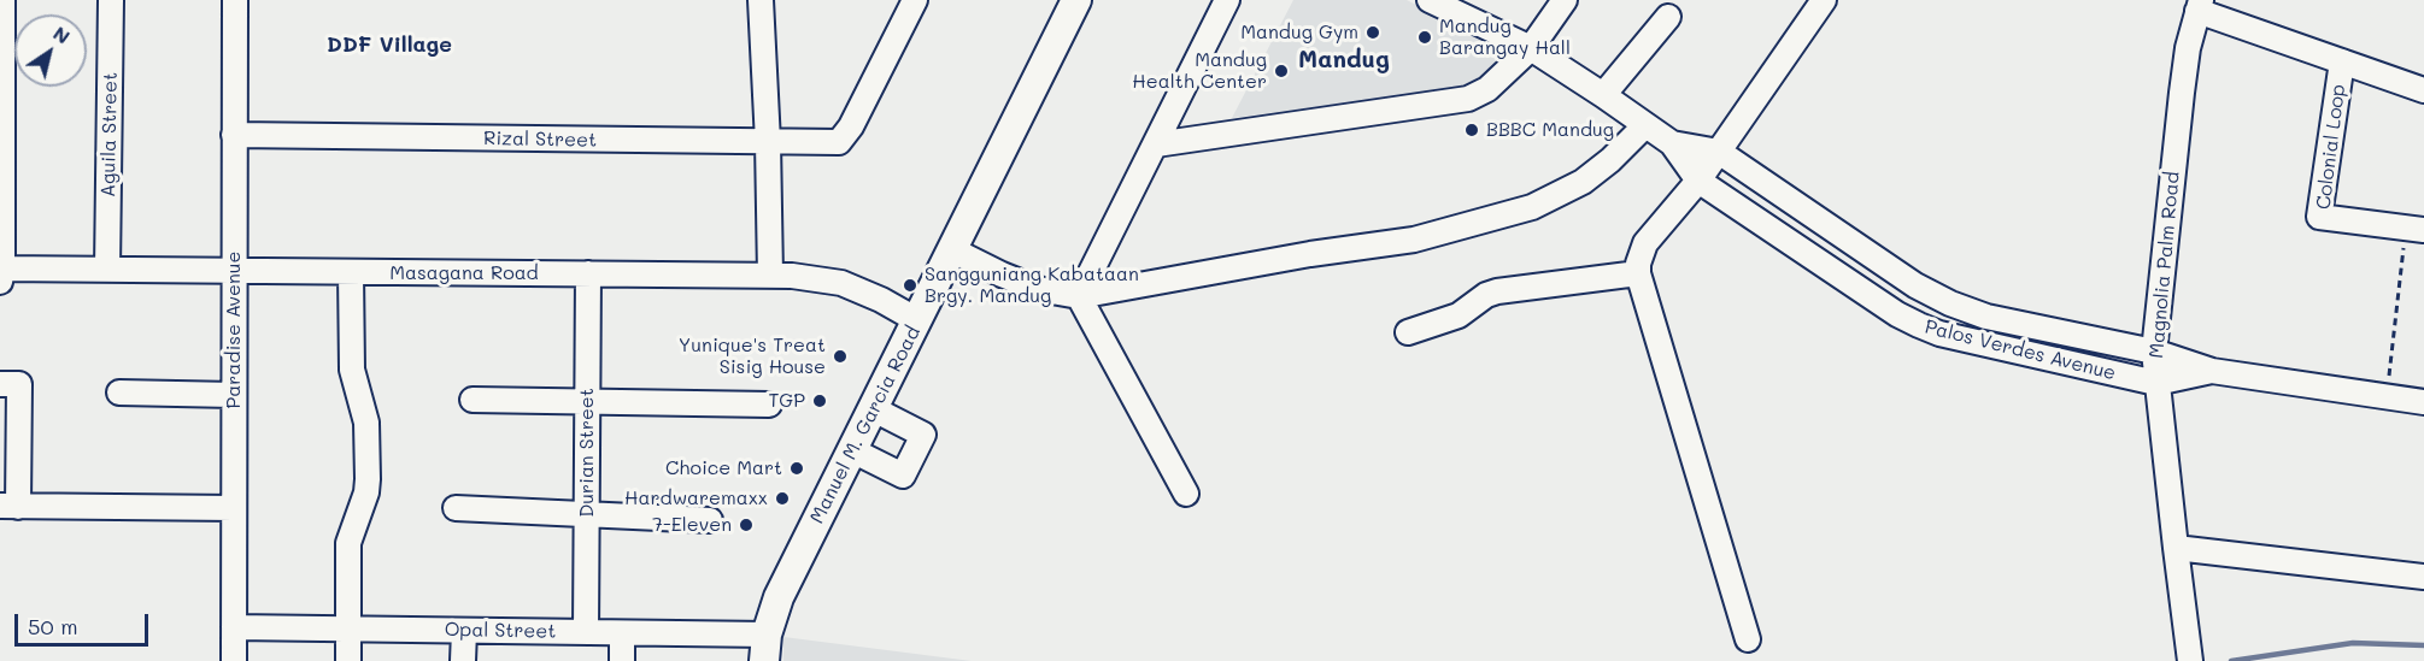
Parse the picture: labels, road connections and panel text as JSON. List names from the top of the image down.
{
  "streets": {
    "main road": ["Manuel M. Garcia Road"],
    "street": [
      "Aguila Street",
      "Rizal Street",
      "Colonial Loop",
      "Magnolia Palm Road",
      "Masagana Road",
      "Paradise Avenue",
      "Palos Verdes Avenue",
      "Durian Street",
      "Opal Street"
    ]
  },
  "crossings": [
    ["Aguila Street", "Masagana Road"],
    ["Rizal Street", "Paradise Avenue"],
    ["Magnolia Palm Road", "Palos Verdes Avenue"],
    ["Masagana Road", "Paradise Avenue"],
    ["Masagana Road", "Manuel M. Garcia Road"],
    ["Masagana Road", "Durian Street"],
    ["Paradise Avenue", "Opal Street"],
    ["Manuel M. Garcia Road", "Opal Street"],
    ["Durian Street", "Opal Street"]
  ],
  "districts": ["DDF Village", "Mandug"],
  "places": [
    "Mandug Gym",
    "Mandug Barangay Hall",
    "Mandug Health Center",
    "BBBC Mandug",
    "Sangguniang Kabataan Brgy. Mandug",
    "Yunique's Treat Sisig House",
    "TGP",
    "Choice Mart",
    "Hardwaremaxx",
    "7-Eleven"
  ],
  "scale_bar": "50 m",
  "north": "top right"
}
